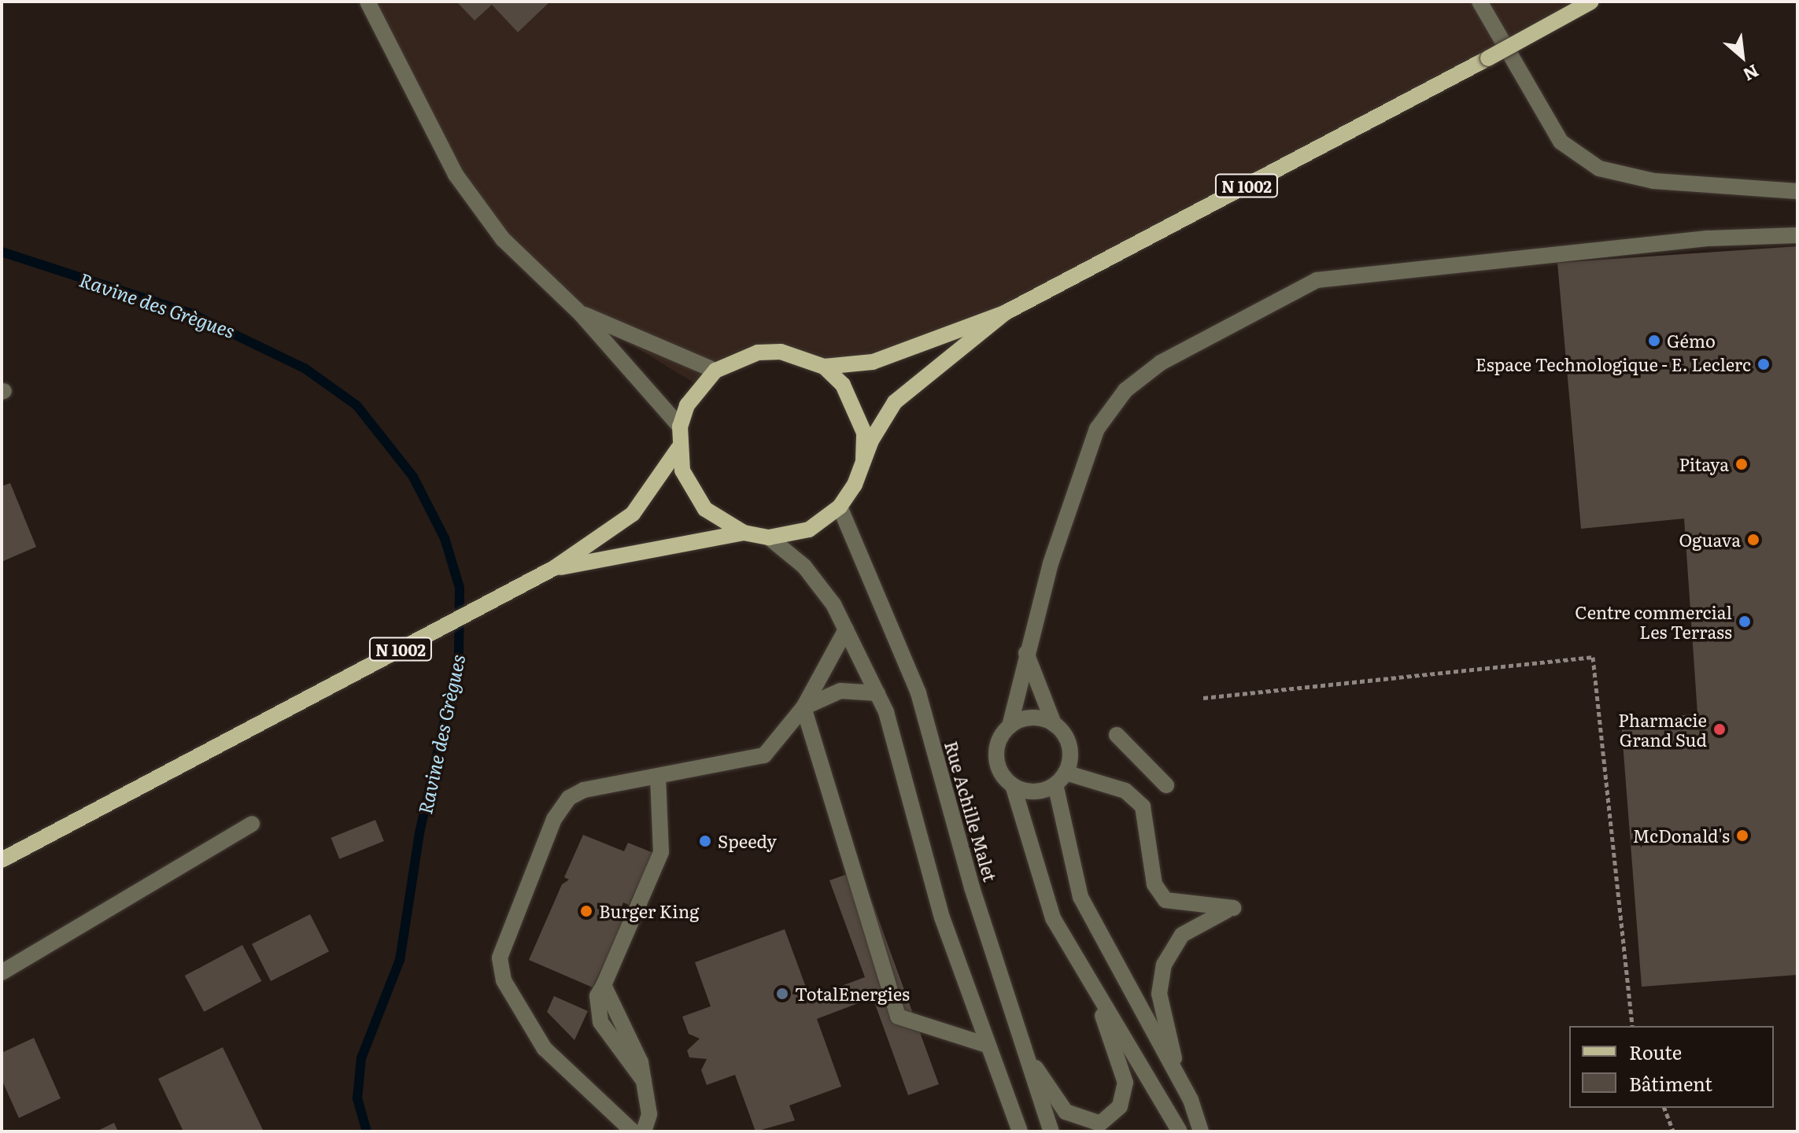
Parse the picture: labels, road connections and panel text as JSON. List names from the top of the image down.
{
  "streets": {
    "main road": ["N 1002"],
    "street": ["Rue Achille Malet"]
  },
  "crossings": [
    ["N 1002", "Rue Achille Malet"]
  ],
  "water": ["Ravine des Grègues"],
  "places": [
    "Gémo",
    "Espace Technologique - E. Leclerc",
    "Pitaya",
    "Oguava",
    "Centre commercial Les Terrass",
    "Pharmacie Grand Sud",
    "McDonald's",
    "Speedy",
    "Burger King",
    "TotalEnergies"
  ],
  "legend": ["Route", "Bâtiment"],
  "north": "bottom right"
}
